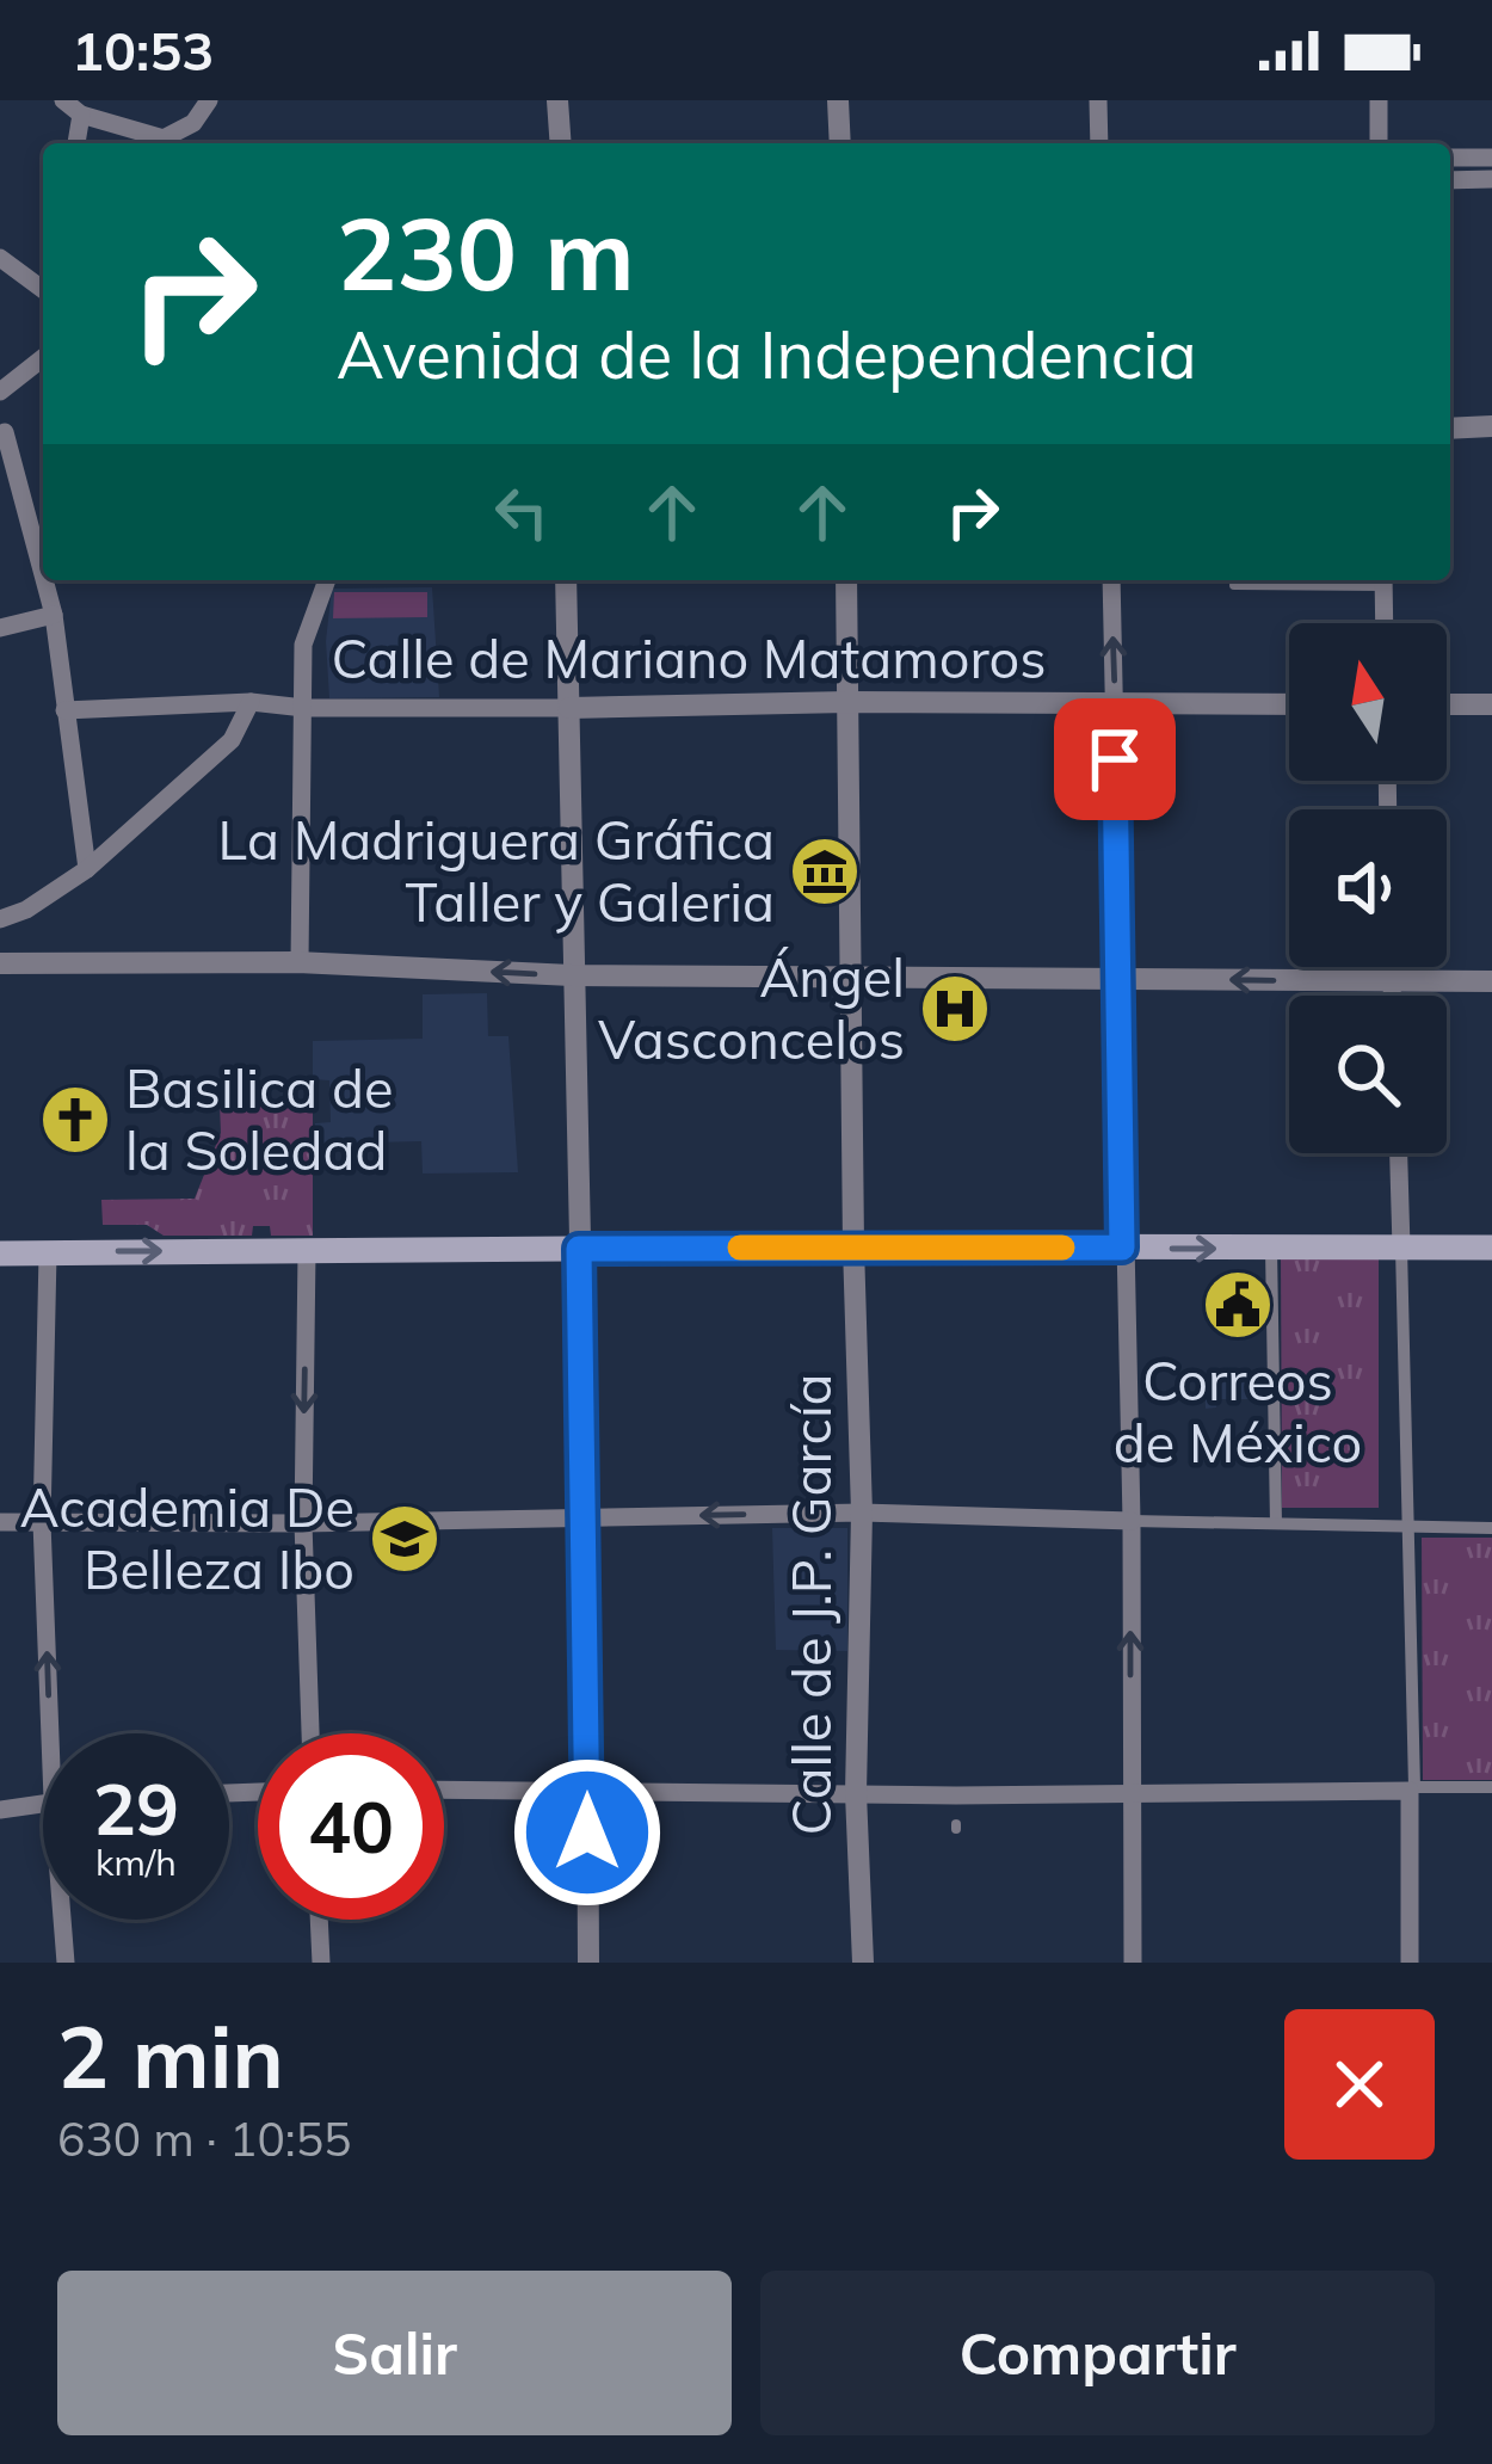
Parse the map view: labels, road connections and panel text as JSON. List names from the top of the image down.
{
  "streets": {
    "street": ["Calle de Mariano Matamoros", "Calle de J.P. García"]
  },
  "crossings": [
    ["Calle de Mariano Matamoros", "Calle de J.P. García"]
  ],
  "places": {
    "museum": ["La Madriguera Gráfica Taller y Galeria"],
    "hospital": ["Ángel Vasconcelos"],
    "church": ["Basilica de la Soledad"],
    "public building": ["Correos de México"],
    "school or university": ["Academia De Belleza Ibo"]
  },
  "north": "top",
  "page": {
    "status": "10:53",
    "turn": ["230 m", "Avenida de la Independencia"],
    "speed": "29 km/h",
    "limit": "40",
    "heading": ["2 min", "630 m · 10:55"],
    "buttons": ["Salir", "Compartir"]
  }
}
